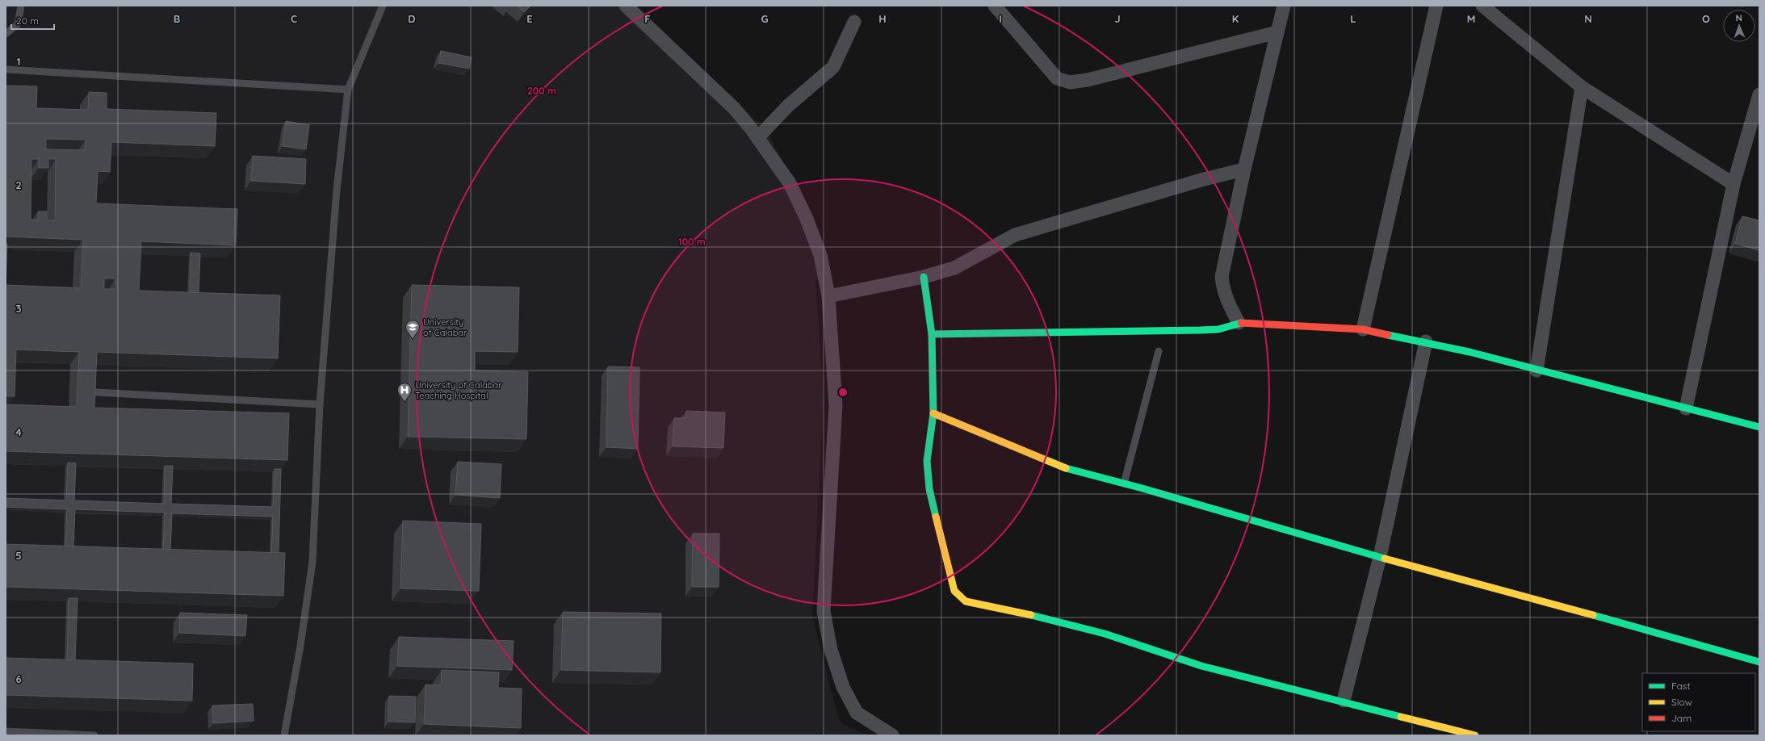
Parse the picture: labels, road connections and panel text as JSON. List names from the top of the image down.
{
  "places": {
    "school or university": ["University of Calabar"],
    "hospital": ["University of Calabar Teaching Hospital"]
  },
  "legend": ["Fast", "Slow", "Jam"],
  "scale_bar": "20 m",
  "north": "top",
  "grid": {
    "columns": [
      "B",
      "C",
      "D",
      "E",
      "F",
      "G",
      "H",
      "I",
      "J",
      "K",
      "L",
      "M",
      "N",
      "O"
    ],
    "rows": [
      "1",
      "2",
      "3",
      "4",
      "5",
      "6"
    ]
  },
  "rings": ["200 m", "100 m"]
}
